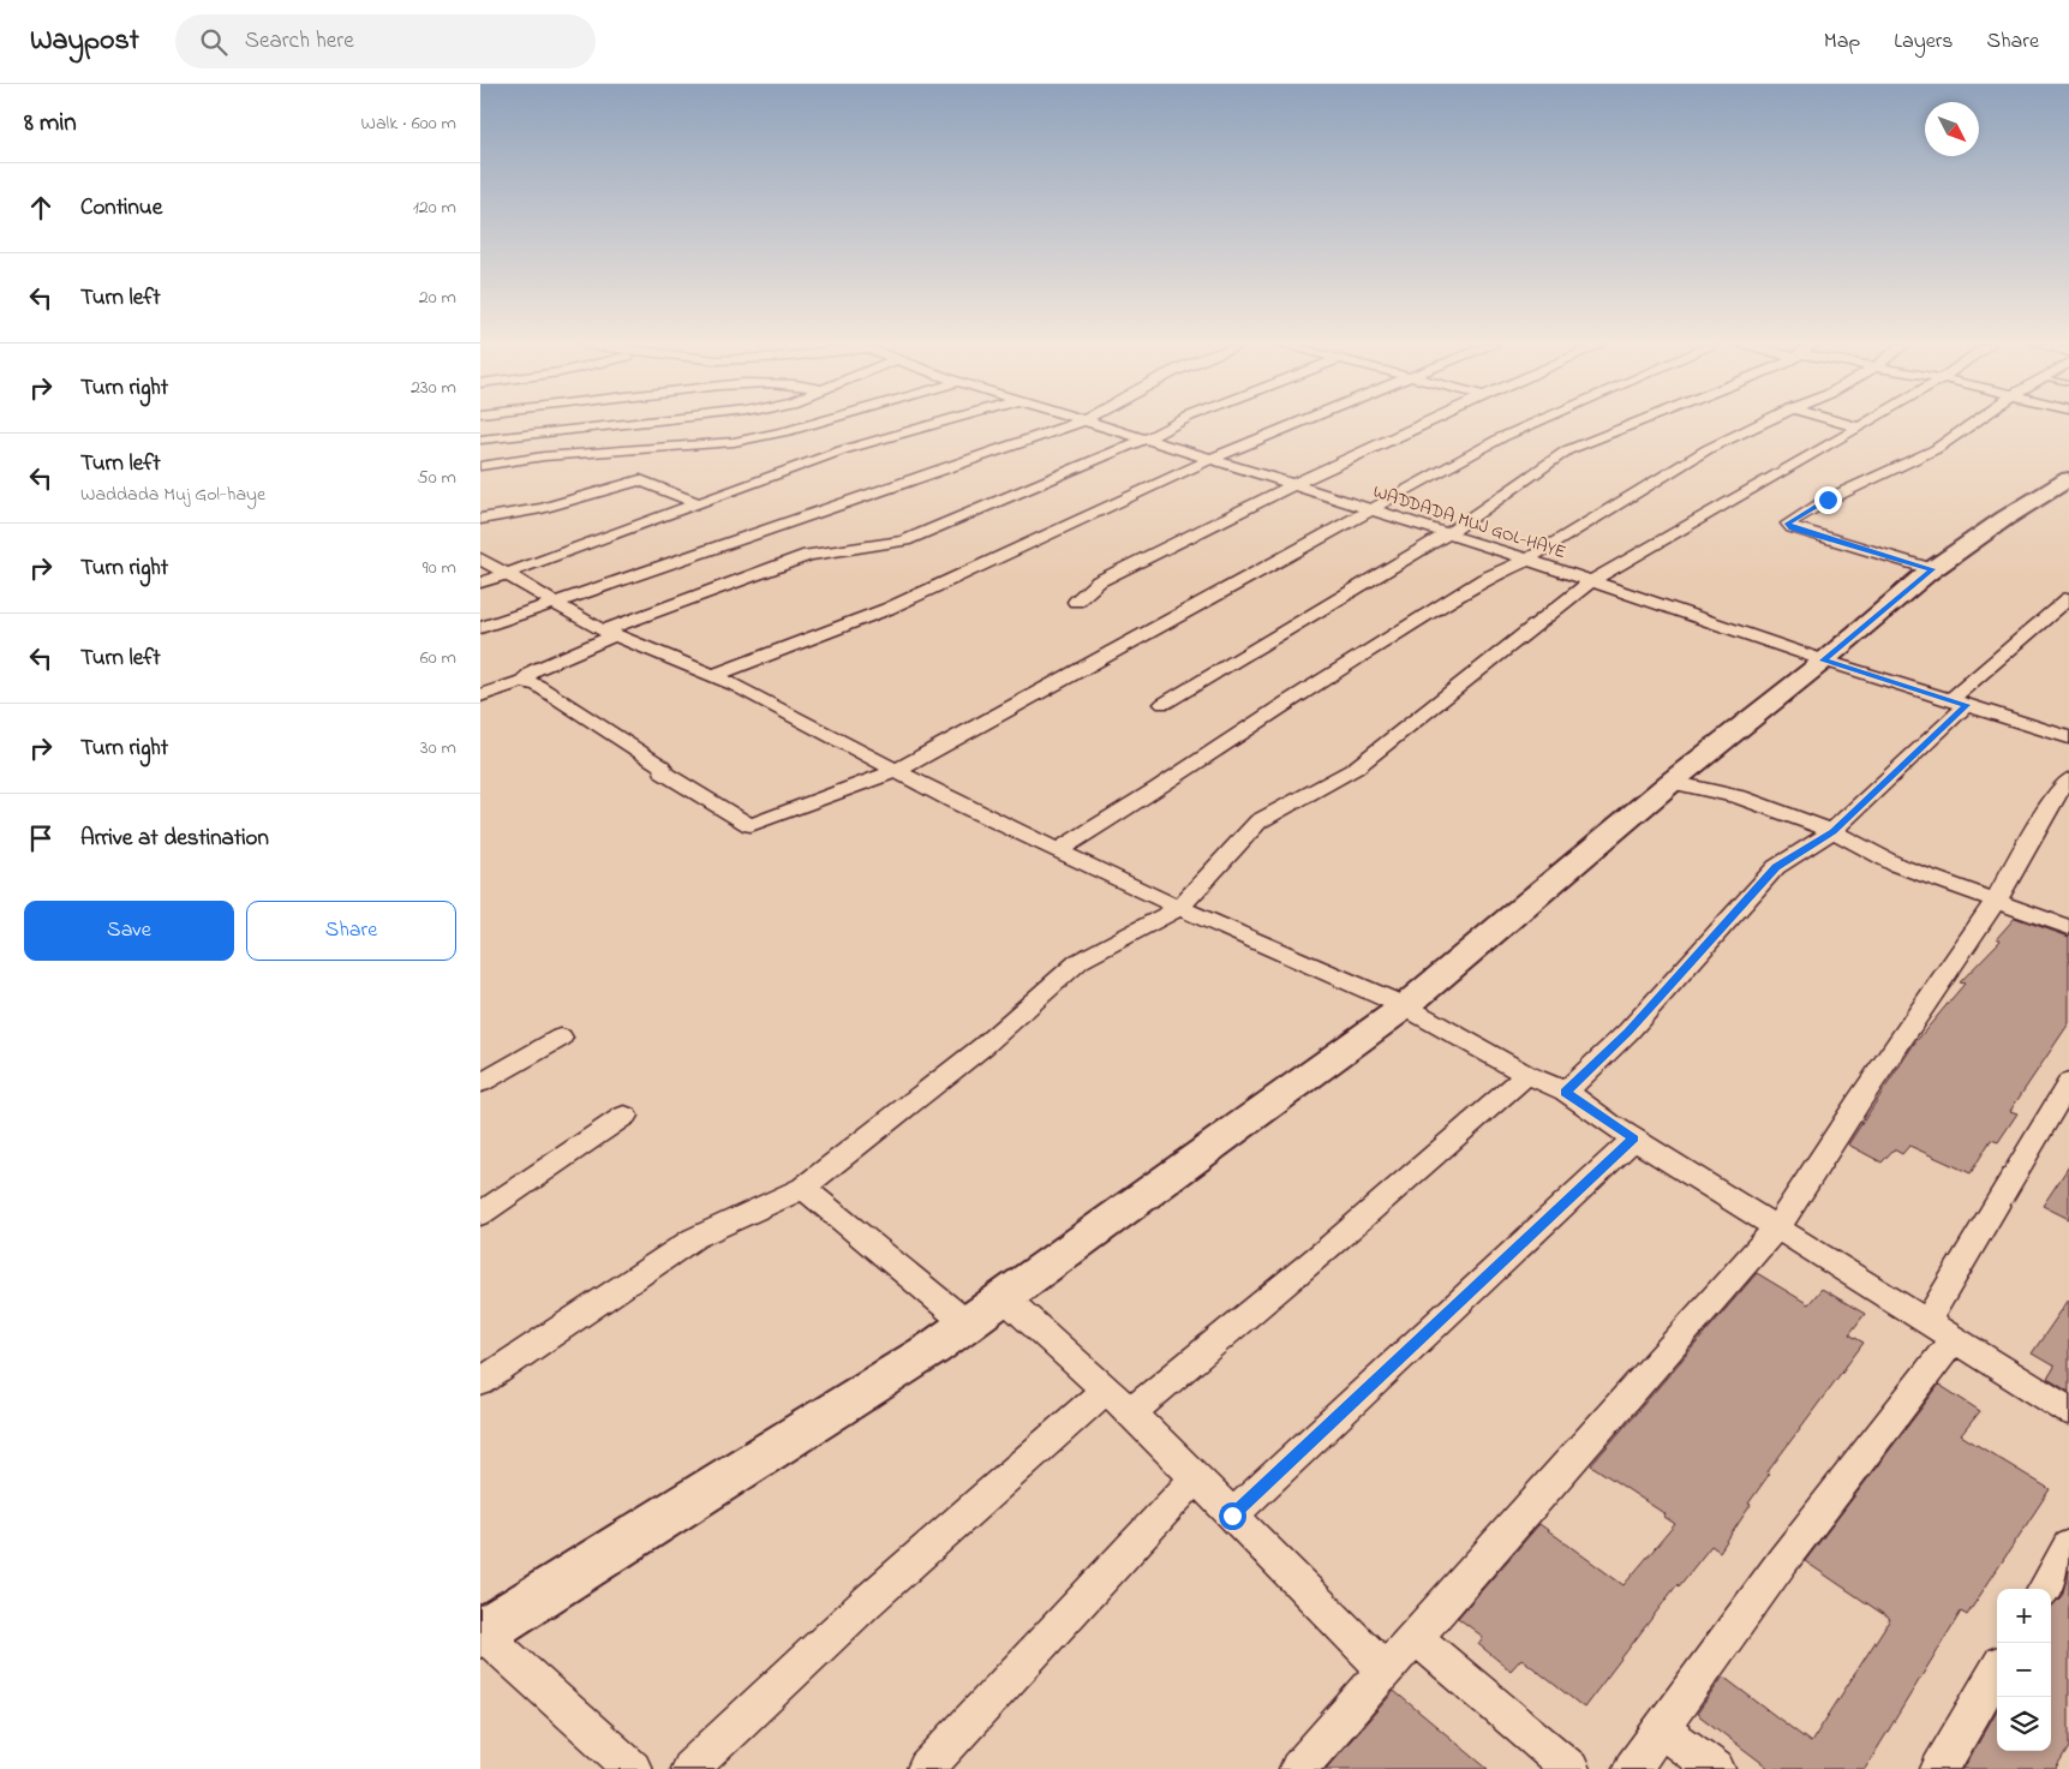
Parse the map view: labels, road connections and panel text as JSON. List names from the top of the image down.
{
  "streets": {
    "street": ["WADDADA MUJ GOL-HAYE"]
  },
  "north": "bottom right",
  "page": {
    "header": "Waypost",
    "search": "Search here",
    "nav": ["Map", "Layers", "Share"],
    "heading": ["8 min", "Walk · 600 m"],
    "list": [
      ["Continue", "120 m"],
      ["Turn left", "20 m"],
      ["Turn right", "230 m"],
      ["Turn left", "Waddada Muj Gol-haye", "50 m"],
      ["Turn right", "90 m"],
      ["Turn left", "60 m"],
      ["Turn right", "30 m"],
      "Arrive at destination"
    ],
    "buttons": ["Save", "Share"],
    "map_buttons": ["+", "−"]
  }
}
